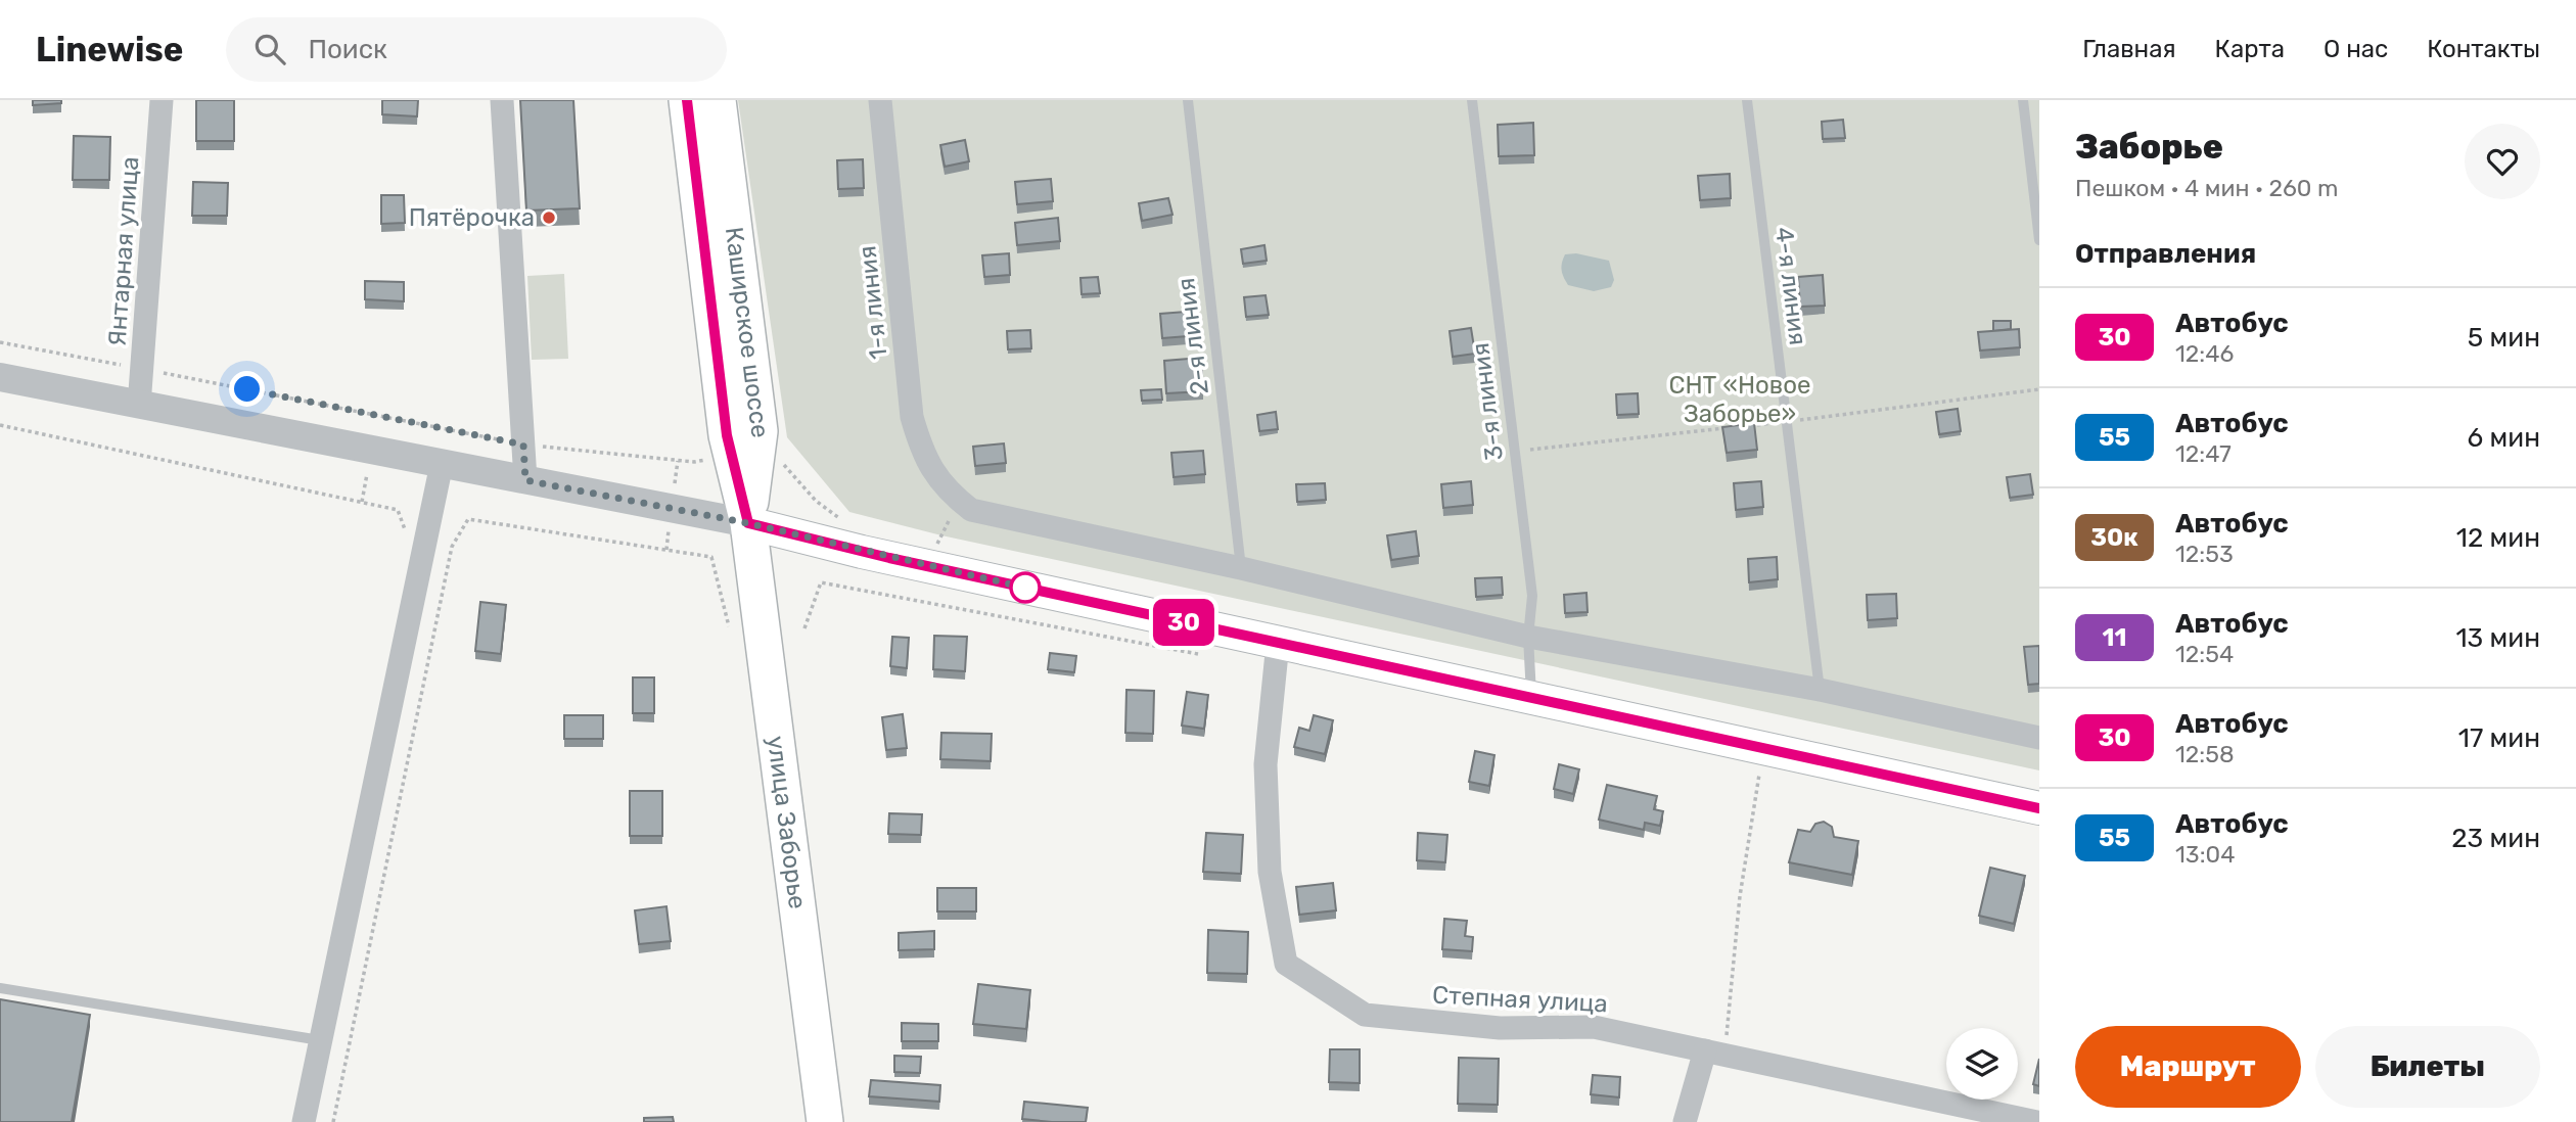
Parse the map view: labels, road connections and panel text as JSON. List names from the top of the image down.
{
  "streets": {
    "main road": ["Каширское шоссе", "улица Заборье"],
    "street": ["Янтарная улица", "1-я линия", "Степная улица"],
    "lane": ["4-я линия", "2-я линия", "3-я линия"]
  },
  "crossings": [
    ["1-я линия", "2-я линия"],
    ["Каширское шоссе", "улица Заборье"]
  ],
  "parks": ["СНТ «Новое Заборье»"],
  "places": ["Пятёрочка"],
  "lines": ["bus line 30"],
  "page": {
    "header": "Linewise",
    "search": "Поиск",
    "nav": [
      "Главная",
      "Карта",
      "О нас",
      "Контакты"
    ],
    "on_map": "30",
    "heading": [
      ["Заборье", "Пешком · 4 мин · 260 m"],
      "Отправления"
    ],
    "list": [
      {
        "mark": "30",
        "name": "Автобус",
        "note": "12:46",
        "value": "5 мин"
      },
      {
        "mark": "55",
        "name": "Автобус",
        "note": "12:47",
        "value": "6 мин"
      },
      {
        "mark": "30к",
        "name": "Автобус",
        "note": "12:53",
        "value": "12 мин"
      },
      {
        "mark": "11",
        "name": "Автобус",
        "note": "12:54",
        "value": "13 мин"
      },
      {
        "mark": "30",
        "name": "Автобус",
        "note": "12:58",
        "value": "17 мин"
      },
      {
        "mark": "55",
        "name": "Автобус",
        "note": "13:04",
        "value": "23 мин"
      }
    ],
    "buttons": ["Маршрут", "Билеты"]
  }
}
